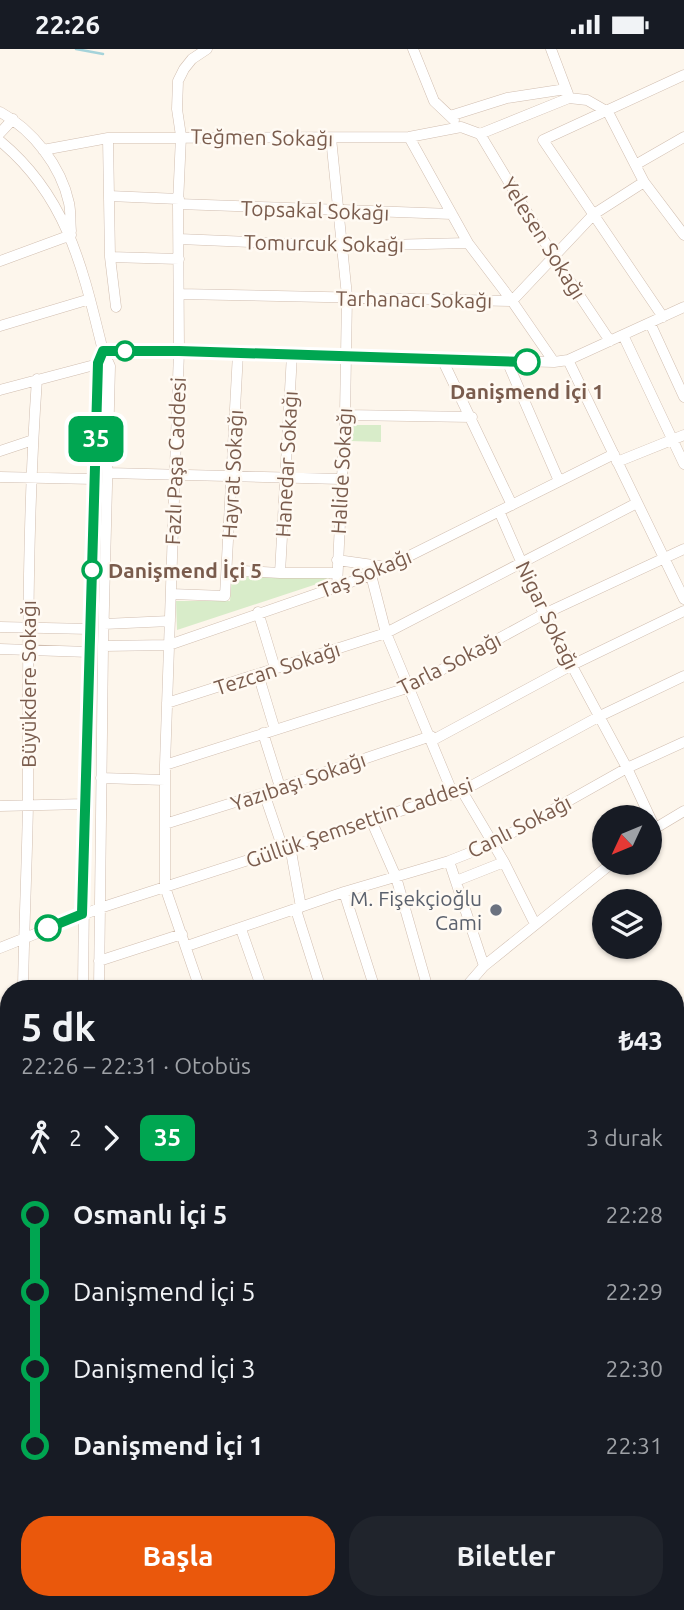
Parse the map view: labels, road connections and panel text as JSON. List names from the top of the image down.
{
  "streets": {
    "street": [
      "Teğmen Sokağı",
      "Topsakal Sokağı",
      "Yelesen Sokağı",
      "Tomurcuk Sokağı",
      "Tarhanacı Sokağı",
      "Fazlı Paşa Caddesi",
      "Hanedar Sokağı",
      "Halide Sokağı",
      "Hayrat Sokağı",
      "Taş Sokağı",
      "Nigar Sokağı",
      "Tarla Sokağı",
      "Tezcan Sokağı",
      "Büyükdere Sokağı",
      "Yazıbaşı Sokağı",
      "Güllük Şemsettin Caddesi",
      "Canlı Sokağı"
    ]
  },
  "crossings": [
    ["Teğmen Sokağı", "Fazlı Paşa Caddesi"],
    ["Teğmen Sokağı", "Halide Sokağı"],
    ["Topsakal Sokağı", "Fazlı Paşa Caddesi"],
    ["Topsakal Sokağı", "Halide Sokağı"],
    ["Yelesen Sokağı", "Tarhanacı Sokağı"],
    ["Tomurcuk Sokağı", "Fazlı Paşa Caddesi"],
    ["Tomurcuk Sokağı", "Halide Sokağı"],
    ["Tarhanacı Sokağı", "Fazlı Paşa Caddesi"],
    ["Tarhanacı Sokağı", "Halide Sokağı"],
    ["Fazlı Paşa Caddesi", "Hayrat Sokağı"],
    ["Fazlı Paşa Caddesi", "Taş Sokağı"],
    ["Fazlı Paşa Caddesi", "Tarla Sokağı"],
    ["Fazlı Paşa Caddesi", "Tezcan Sokağı"],
    ["Fazlı Paşa Caddesi", "Yazıbaşı Sokağı"],
    ["Fazlı Paşa Caddesi", "Güllük Şemsettin Caddesi"],
    ["Fazlı Paşa Caddesi", "Canlı Sokağı"],
    ["Halide Sokağı", "Taş Sokağı"],
    ["Taş Sokağı", "Nigar Sokağı"],
    ["Nigar Sokağı", "Tarla Sokağı"],
    ["Nigar Sokağı", "Tezcan Sokağı"],
    ["Nigar Sokağı", "Yazıbaşı Sokağı"],
    ["Nigar Sokağı", "Güllük Şemsettin Caddesi"],
    ["Nigar Sokağı", "Canlı Sokağı"],
    ["Büyükdere Sokağı", "Güllük Şemsettin Caddesi"]
  ],
  "places": ["Danişmend İçi 1", "Danişmend İçi 5", "M. Fişekçioğlu Cami"],
  "lines": ["bus line 35"],
  "north": "bottom left",
  "page": {
    "status": "22:26",
    "on_map": "35",
    "heading": ["5 dk", "22:26 – 22:31 · Otobüs", "₺43"],
    "legs": ["2", "35", "3 durak"],
    "list": [
      {
        "name": "Osmanlı İçi 5",
        "value": "22:28"
      },
      {
        "name": "Danişmend İçi 5",
        "value": "22:29"
      },
      {
        "name": "Danişmend İçi 3",
        "value": "22:30"
      },
      {
        "name": "Danişmend İçi 1",
        "value": "22:31"
      }
    ],
    "buttons": ["Başla", "Biletler"]
  }
}
